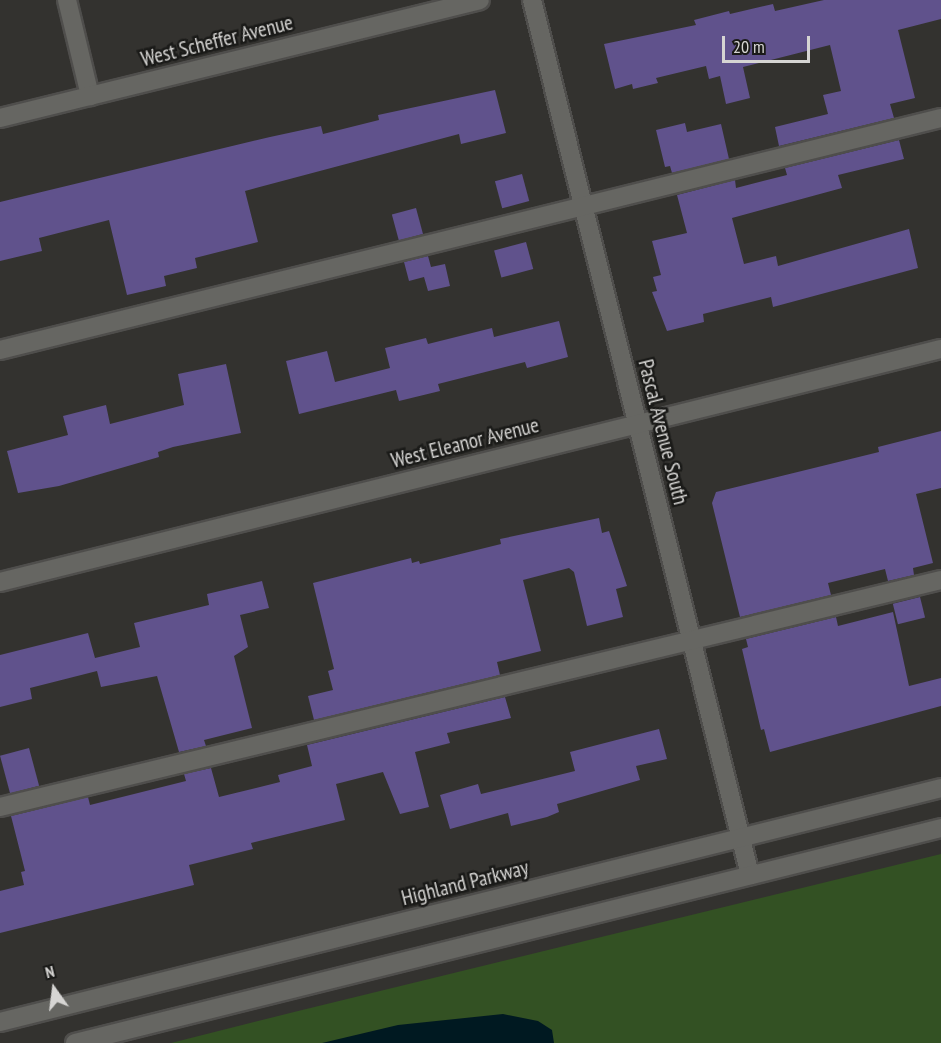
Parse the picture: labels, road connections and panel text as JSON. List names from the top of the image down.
{
  "streets": {
    "street": [
      "West Scheffer Avenue",
      "Pascal Avenue South",
      "West Eleanor Avenue",
      "Highland Parkway"
    ]
  },
  "crossings": [
    ["Pascal Avenue South", "West Eleanor Avenue"],
    ["Pascal Avenue South", "Highland Parkway"]
  ],
  "scale_bar": "20 m",
  "north": "top"
}
